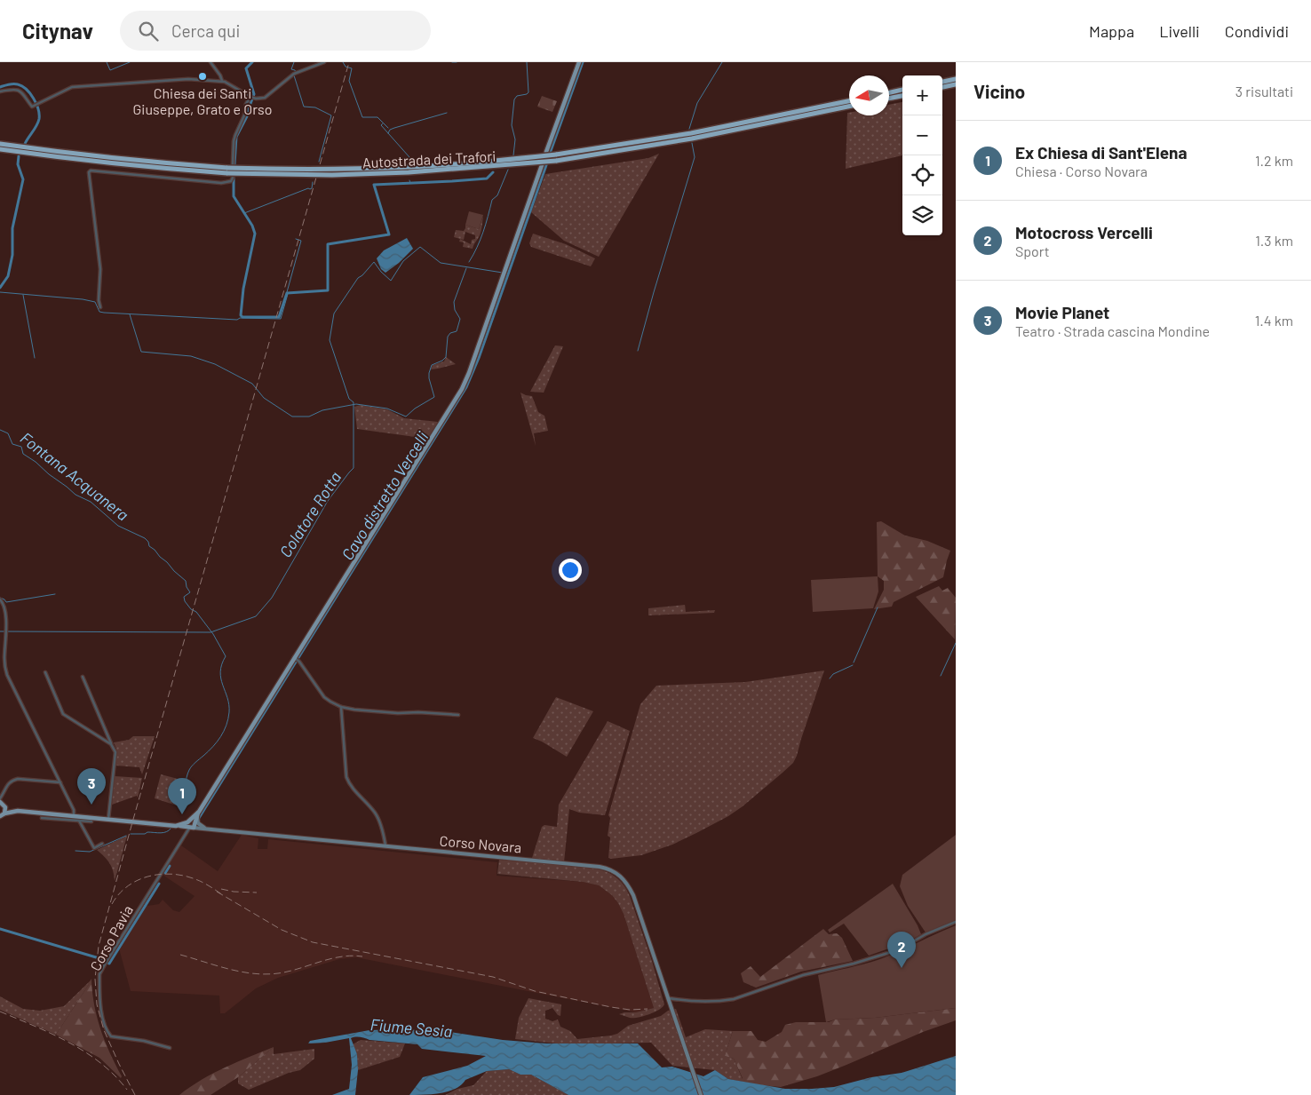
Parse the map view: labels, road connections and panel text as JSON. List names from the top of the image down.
{
  "streets": {
    "highway": ["Autostrada dei Trafori"],
    "main road": ["Corso Novara"],
    "street": ["Corso Pavia"]
  },
  "crossings": [
    ["Corso Novara", "Corso Pavia"]
  ],
  "water": [
    "Fontana Acquanera",
    "Cavo distretto Vercelli",
    "Colatore Rotta",
    "Fiume Sesia"
  ],
  "places": ["Chiesa dei Santi Giuseppe, Grato e Orso"],
  "north": "left",
  "page": {
    "header": "Citynav",
    "search": "Cerca qui",
    "nav": ["Mappa", "Livelli", "Condividi"],
    "heading": ["Vicino", "3 risultati"],
    "map_buttons": ["+", "−"],
    "list": [
      {
        "mark": "1",
        "name": "Ex Chiesa di Sant'Elena",
        "note": "Chiesa · Corso Novara",
        "value": "1.2 km"
      },
      {
        "mark": "2",
        "name": "Motocross Vercelli",
        "note": "Sport",
        "value": "1.3 km"
      },
      {
        "mark": "3",
        "name": "Movie Planet",
        "note": "Teatro · Strada cascina Mondine",
        "value": "1.4 km"
      }
    ],
    "pins": ["3", "1", "2"]
  }
}
